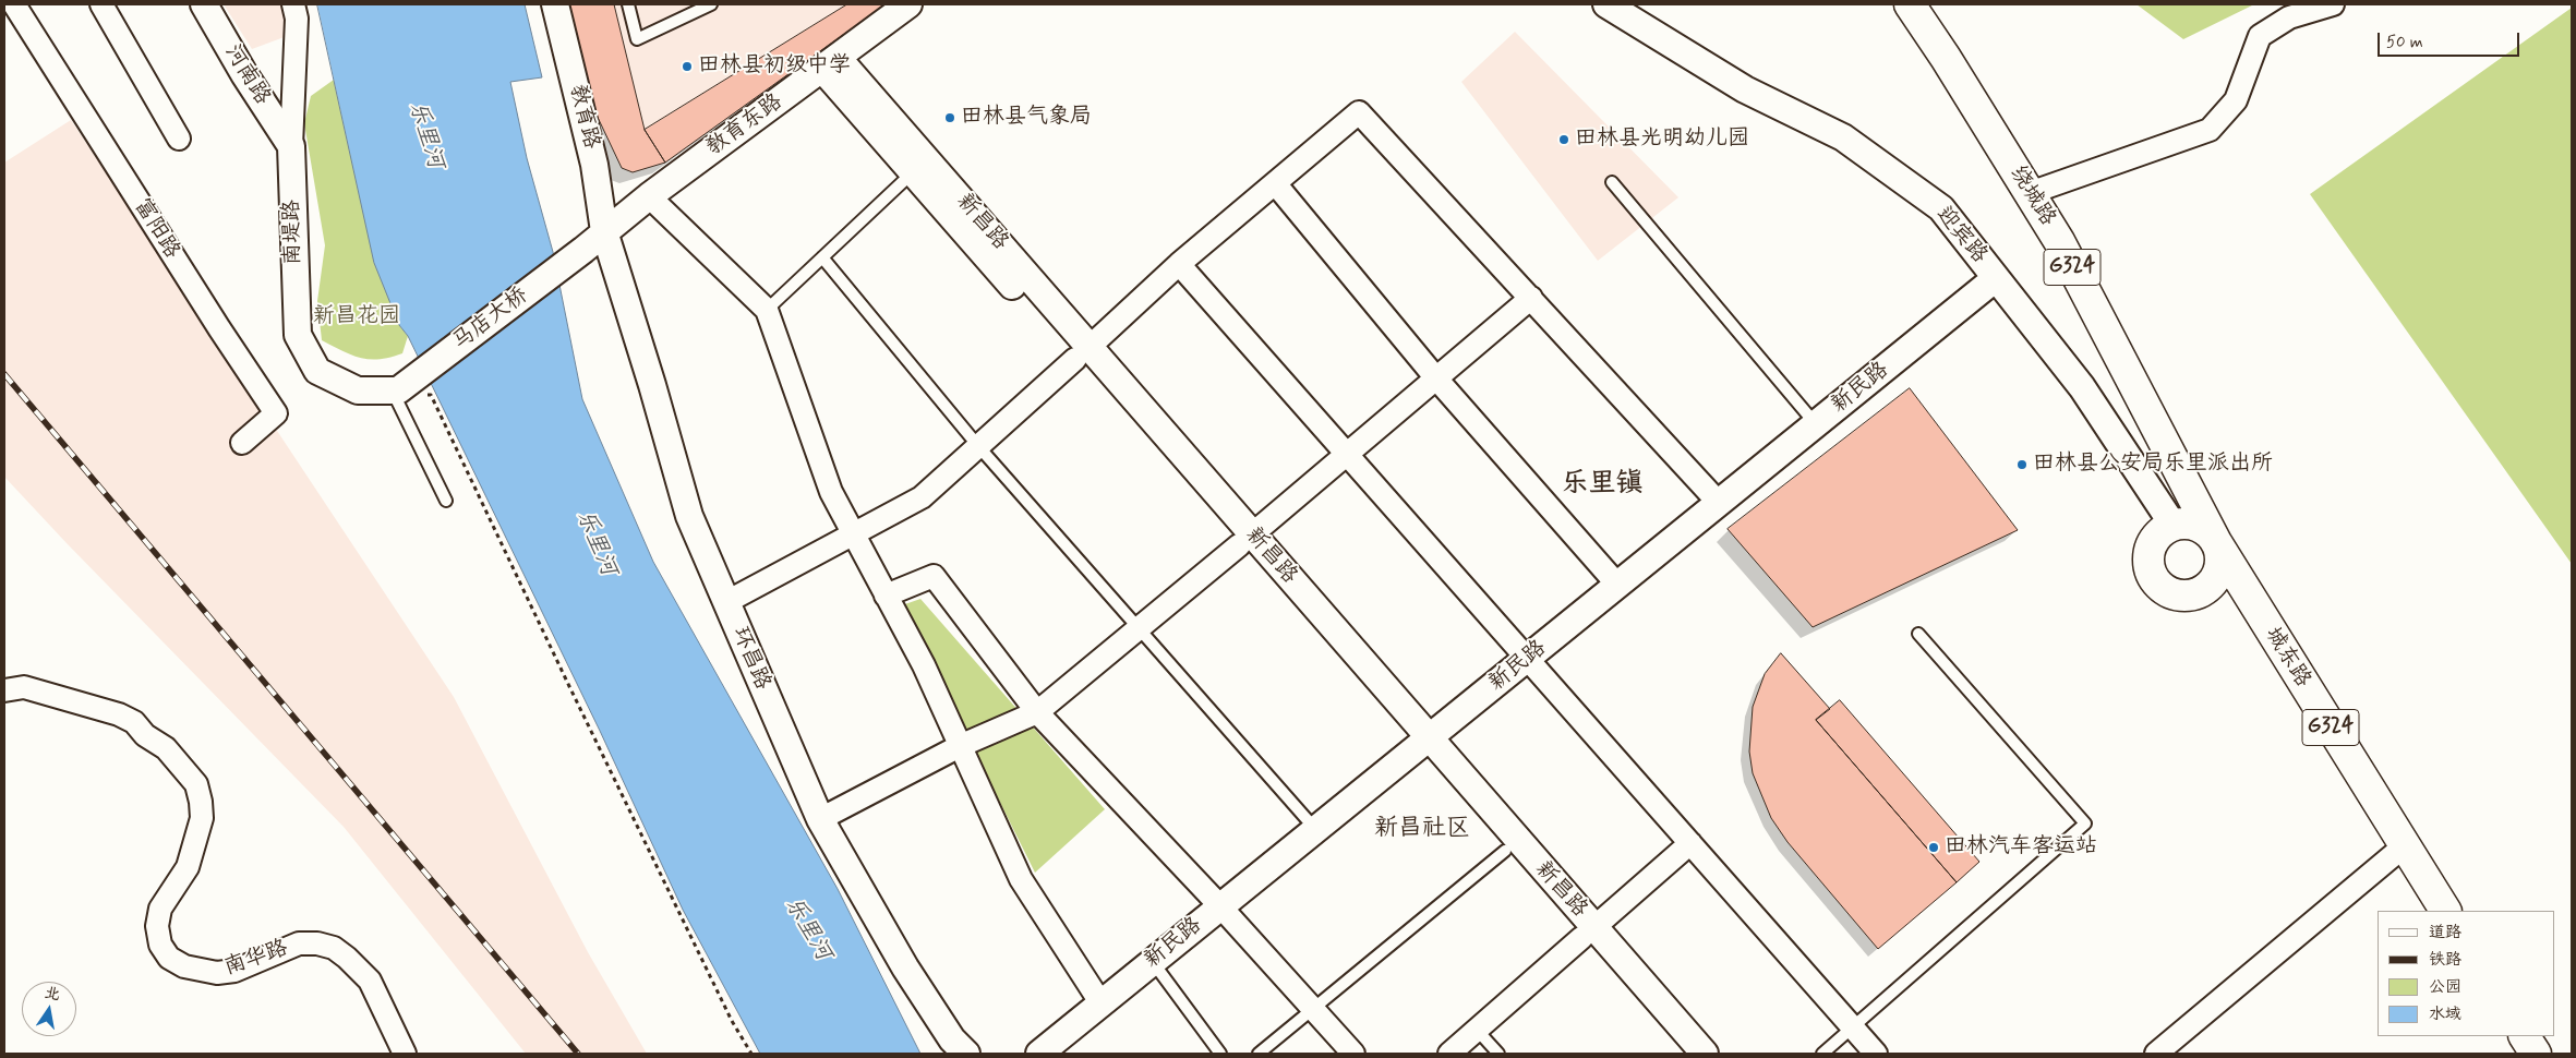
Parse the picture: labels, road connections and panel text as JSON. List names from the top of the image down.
{
  "streets": {
    "highway": ["绕城路", "G324", "城东路"],
    "street": [
      "河南路",
      "教育路",
      "教育东路",
      "新昌路",
      "富阳路",
      "南堤路",
      "迎宾路",
      "马店大桥",
      "新民路",
      "环昌路",
      "南华路"
    ]
  },
  "crossings": [
    ["河南路", "南堤路"],
    ["教育路", "教育东路"],
    ["教育路", "环昌路"],
    ["教育东路", "新昌路"],
    ["教育东路", "马店大桥"],
    ["教育东路", "环昌路"],
    ["绕城路", "迎宾路"],
    ["绕城路", "G324"],
    ["绕城路", "城东路"],
    ["新昌路", "新民路"],
    ["南堤路", "马店大桥"],
    ["迎宾路", "G324"],
    ["迎宾路", "新民路"],
    ["迎宾路", "城东路"],
    ["G324", "城东路"]
  ],
  "districts": ["乐里镇", "新昌社区"],
  "water": ["乐里河"],
  "parks": ["新昌花园"],
  "places": [
    "田林县初级中学",
    "田林县气象局",
    "田林县光明幼儿园",
    "田林县公安局乐里派出所",
    "田林汽车客运站"
  ],
  "legend": [
    "道路",
    "铁路",
    "公园",
    "水域"
  ],
  "scale_bar": "50 m",
  "north": "top"
}
